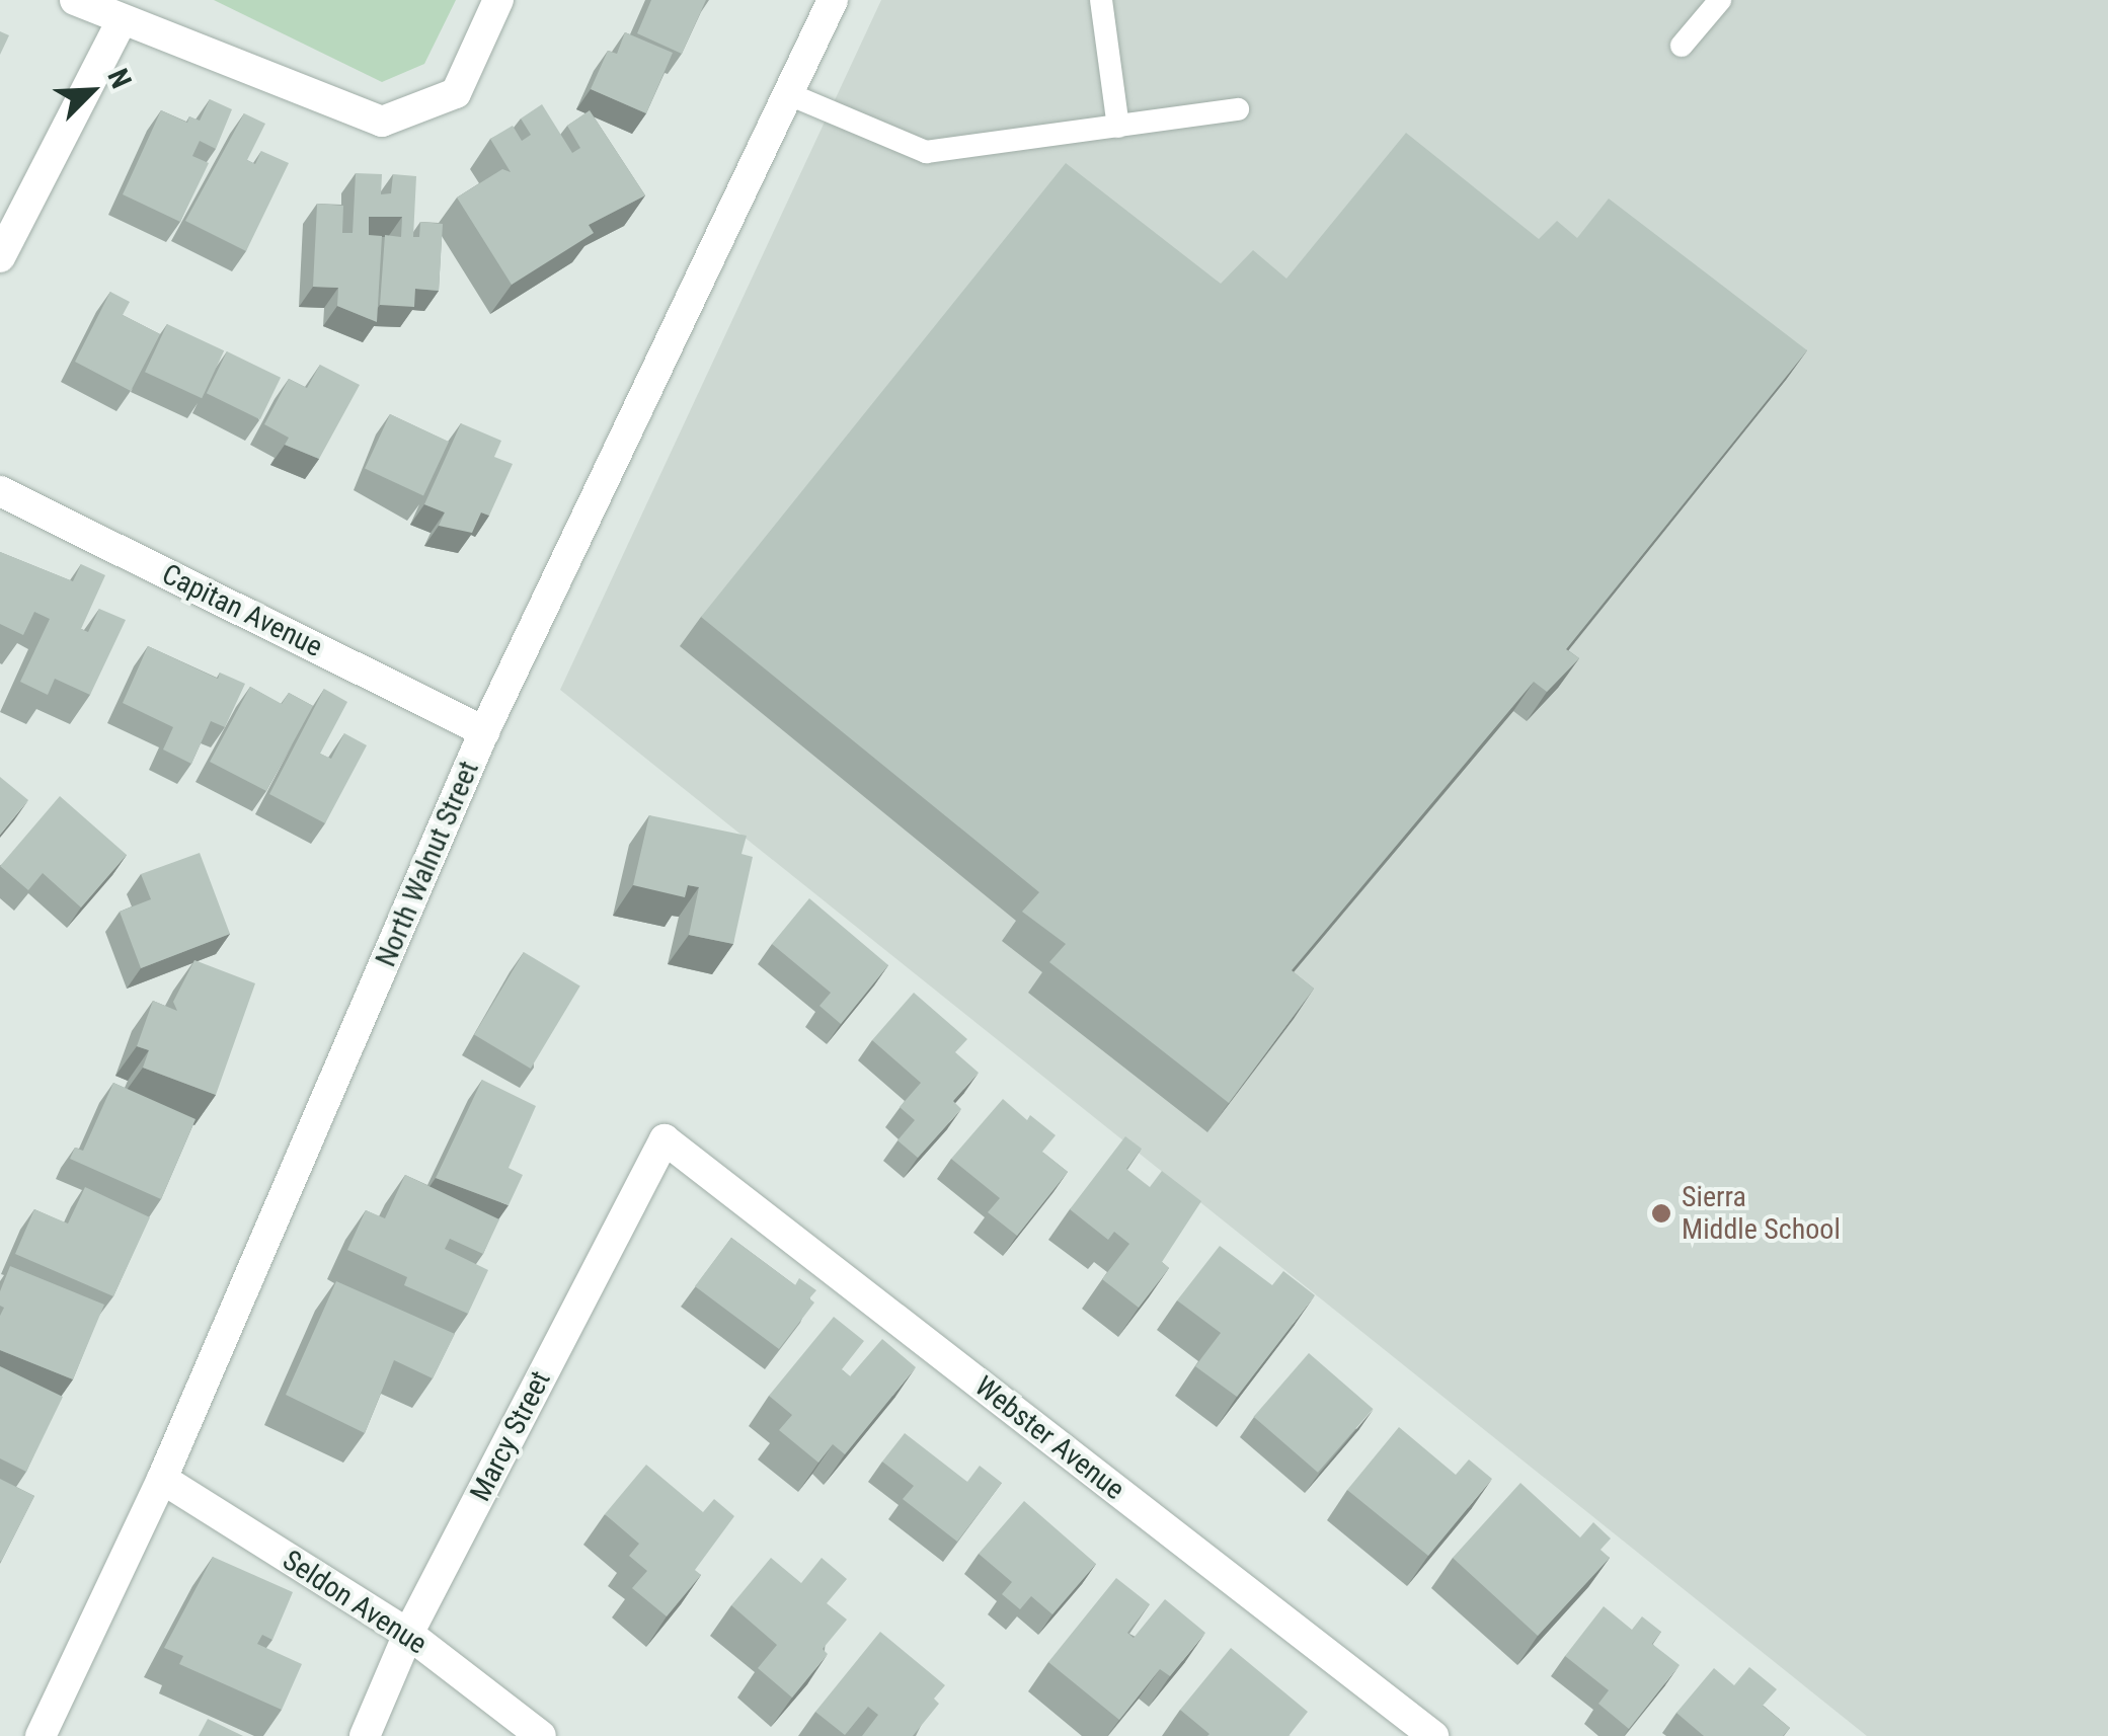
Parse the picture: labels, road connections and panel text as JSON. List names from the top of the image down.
{
  "streets": {
    "street": [
      "Capitan Avenue",
      "North Walnut Street",
      "Marcy Street",
      "Webster Avenue",
      "Seldon Avenue"
    ]
  },
  "crossings": [
    ["Capitan Avenue", "North Walnut Street"],
    ["North Walnut Street", "Seldon Avenue"],
    ["Marcy Street", "Webster Avenue"],
    ["Marcy Street", "Seldon Avenue"]
  ],
  "places": ["Sierra Middle School"],
  "north": "top right"
}
